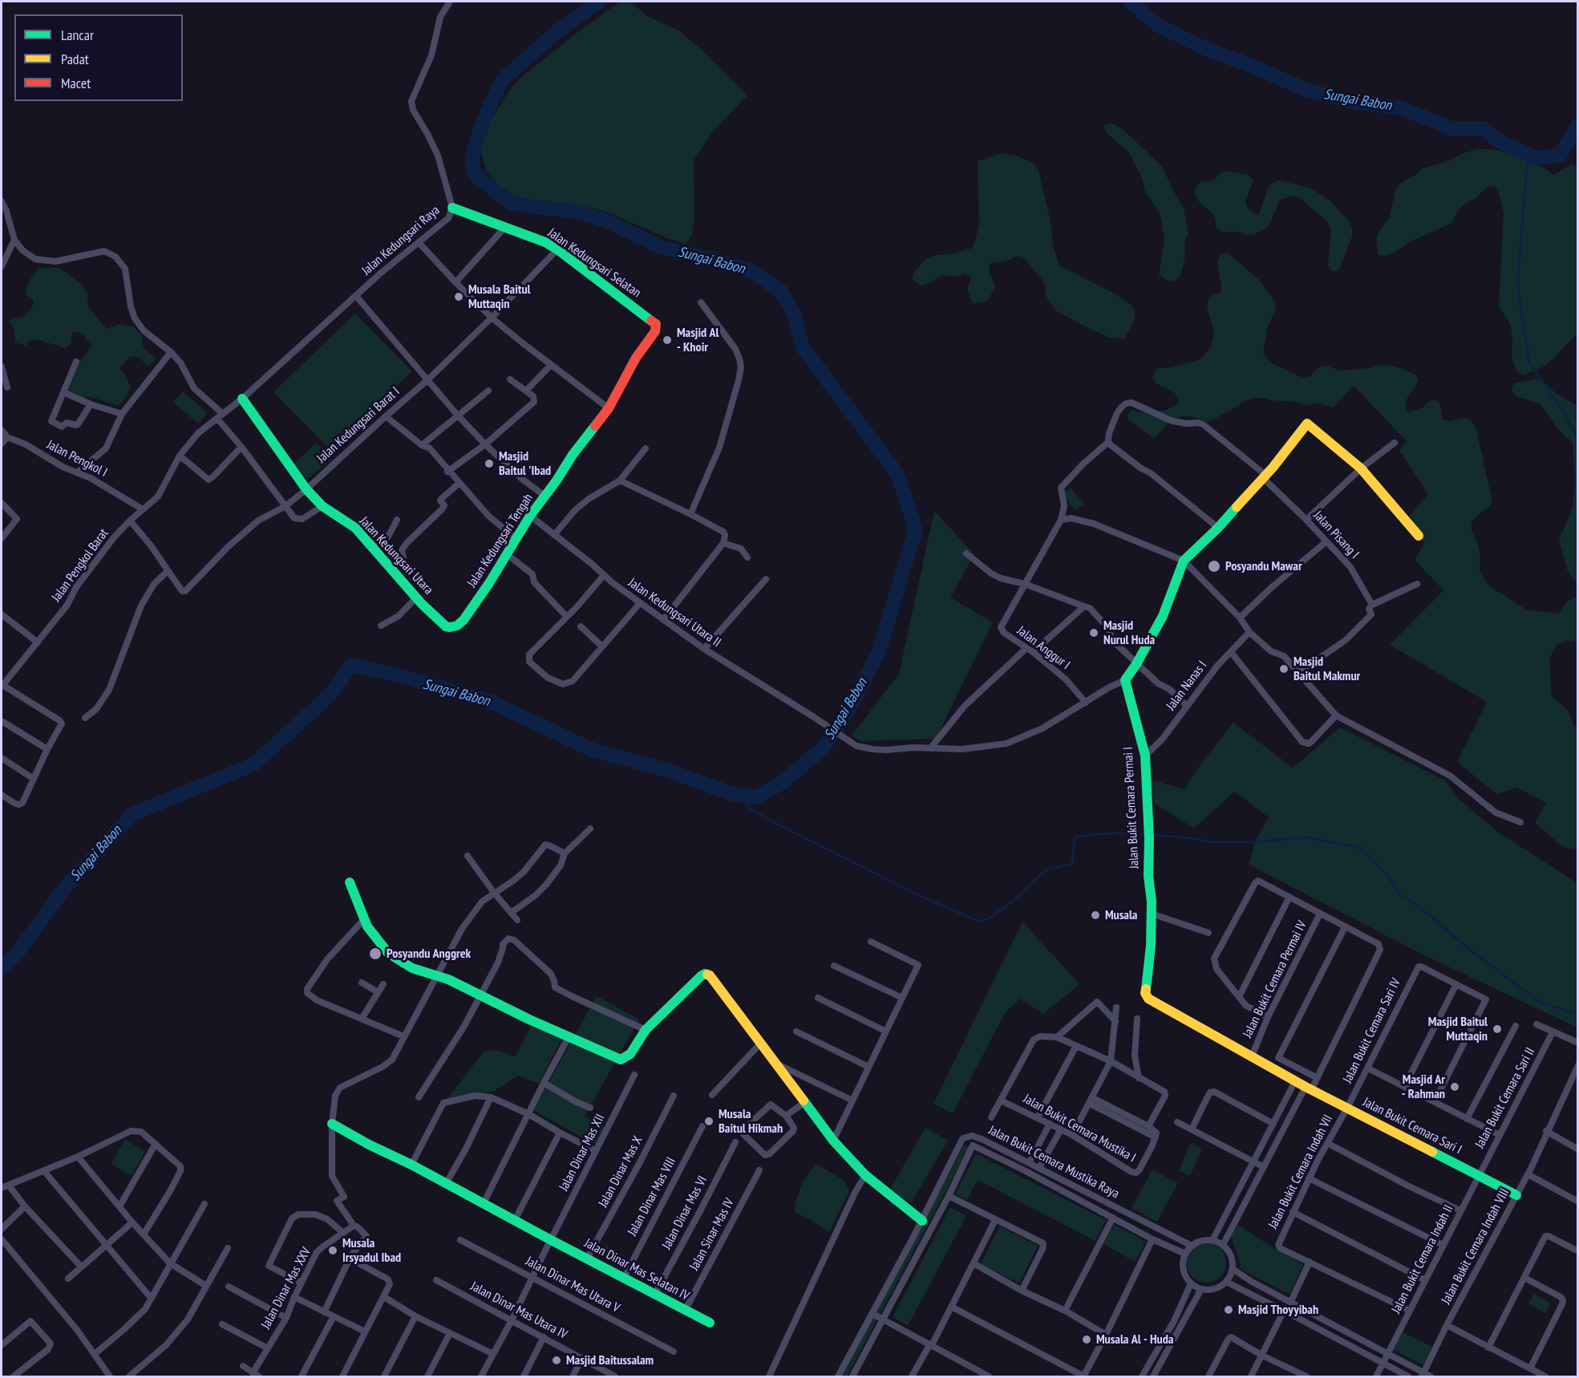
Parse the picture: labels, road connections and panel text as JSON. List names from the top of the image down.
{
  "streets": {
    "street": [
      "Jalan Kedungsari Raya",
      "Jalan Kedungsari Selatan",
      "Jalan Kedungsari Barat I",
      "Jalan Pengkol I",
      "Jalan Pisang I",
      "Jalan Kedungsari Tengah",
      "Jalan Kedungsari Utara",
      "Jalan Pengkol Barat",
      "Jalan Kedungsari Utara II",
      "Jalan Anggur I",
      "Jalan Nanas I",
      "Jalan Bukit Cemara Permai I",
      "Jalan Bukit Cemara Permai IV",
      "Jalan Bukit Cemara Sari IV",
      "Jalan Bukit Cemara Sari II",
      "Jalan Bukit Cemara Sari I",
      "Jalan Bukit Cemara Mustika I",
      "Jalan Dinar Mas XII",
      "Jalan Bukit Cemara Mustika Raya",
      "Jalan Dinar Mas X",
      "Jalan Bukit Cemara Indah VII",
      "Jalan Dinar Mas VIII",
      "Jalan Dinar Mas VI",
      "Jalan Sinar Mas IV",
      "Jalan Bukit Cemara Indah VIII",
      "Jalan Bukit Cemara Indah II",
      "Jalan Dinar Mas Selatan IV",
      "Jalan Dinar Mas Utara V",
      "Jalan Dinar Mas XXV",
      "Jalan Dinar Mas Utara IV"
    ]
  },
  "crossings": [
    ["Jalan Kedungsari Raya", "Jalan Kedungsari Selatan"],
    ["Jalan Kedungsari Raya", "Jalan Kedungsari Utara"],
    ["Jalan Kedungsari Raya", "Jalan Pengkol Barat"],
    ["Jalan Kedungsari Selatan", "Jalan Kedungsari Barat I"],
    ["Jalan Kedungsari Selatan", "Jalan Kedungsari Tengah"],
    ["Jalan Kedungsari Barat I", "Jalan Kedungsari Utara"],
    ["Jalan Pengkol I", "Jalan Pengkol Barat"],
    ["Jalan Kedungsari Tengah", "Jalan Kedungsari Utara"],
    ["Jalan Kedungsari Tengah", "Jalan Kedungsari Utara II"],
    ["Jalan Kedungsari Utara II", "Jalan Anggur I"],
    ["Jalan Kedungsari Utara II", "Jalan Bukit Cemara Permai I"],
    ["Jalan Nanas I", "Jalan Bukit Cemara Permai I"],
    ["Jalan Bukit Cemara Permai I", "Jalan Bukit Cemara Permai IV"],
    ["Jalan Bukit Cemara Permai I", "Jalan Bukit Cemara Sari I"],
    ["Jalan Bukit Cemara Sari IV", "Jalan Bukit Cemara Sari I"],
    ["Jalan Bukit Cemara Sari IV", "Jalan Bukit Cemara Indah VII"],
    ["Jalan Bukit Cemara Sari II", "Jalan Bukit Cemara Sari I"],
    ["Jalan Bukit Cemara Sari II", "Jalan Bukit Cemara Indah II"],
    ["Jalan Bukit Cemara Sari I", "Jalan Bukit Cemara Indah VII"],
    ["Jalan Bukit Cemara Sari I", "Jalan Bukit Cemara Indah VIII"],
    ["Jalan Bukit Cemara Sari I", "Jalan Bukit Cemara Indah II"],
    ["Jalan Dinar Mas XII", "Jalan Dinar Mas Selatan IV"],
    ["Jalan Dinar Mas XII", "Jalan Dinar Mas Utara V"],
    ["Jalan Dinar Mas XII", "Jalan Dinar Mas Utara IV"],
    ["Jalan Dinar Mas X", "Jalan Dinar Mas Selatan IV"],
    ["Jalan Dinar Mas VIII", "Jalan Dinar Mas Selatan IV"],
    ["Jalan Dinar Mas VI", "Jalan Dinar Mas Selatan IV"],
    ["Jalan Sinar Mas IV", "Jalan Dinar Mas Selatan IV"]
  ],
  "water": ["Sungai Babon"],
  "places": [
    "Musala Baitul Muttaqin",
    "Masjid Al - Khoir",
    "Masjid Baitul 'Ibad",
    "Posyandu Mawar",
    "Masjid Nurul Huda",
    "Masjid Baitul Makmur",
    "Musala",
    "Posyandu Anggrek",
    "Masjid Baitul Muttaqin",
    "Masjid Ar - Rahman",
    "Musala Baitul Hikmah",
    "Musala Irsyadul Ibad",
    "Masjid Thoyyibah",
    "Musala Al - Huda",
    "Masjid Baitussalam"
  ],
  "legend": ["Lancar", "Padat", "Macet"]
}
